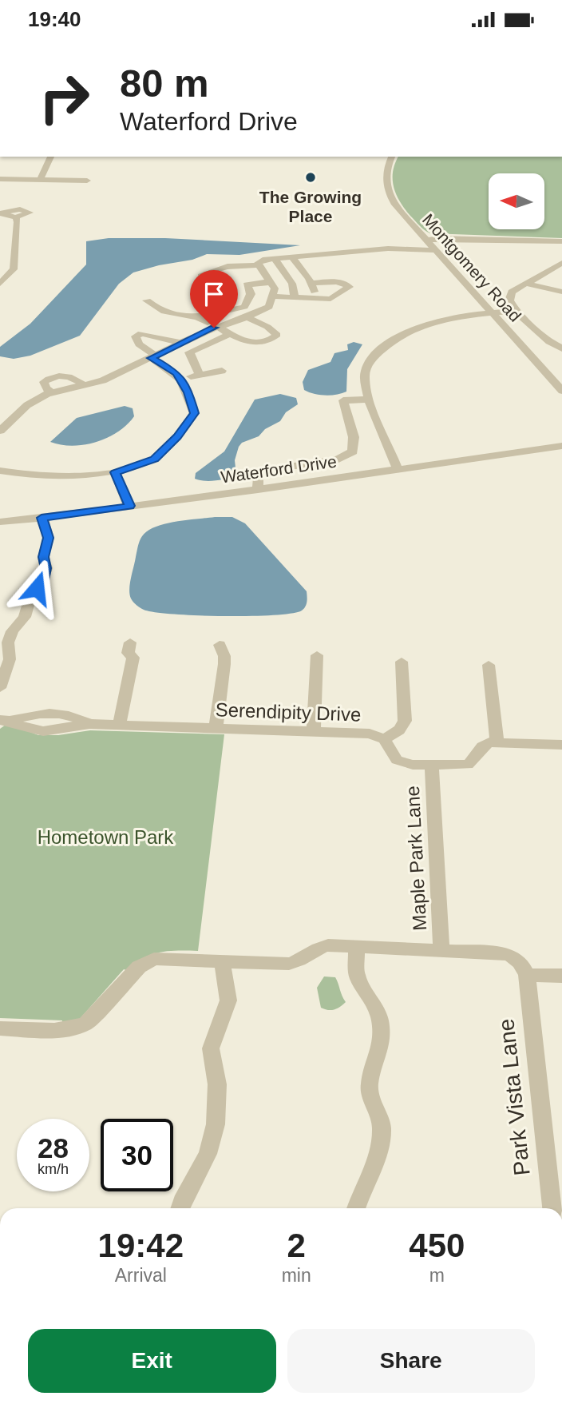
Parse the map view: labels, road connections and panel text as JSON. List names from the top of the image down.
{
  "streets": {
    "street": [
      "Montgomery Road",
      "Waterford Drive",
      "Serendipity Drive",
      "Maple Park Lane",
      "Park Vista Lane"
    ]
  },
  "crossings": [
    ["Serendipity Drive", "Maple Park Lane"]
  ],
  "parks": ["Hometown Park"],
  "places": ["The Growing Place"],
  "north": "left",
  "page": {
    "status": "19:40",
    "turn": ["80 m", "Waterford Drive"],
    "speed": "28 km/h",
    "limit": "30",
    "eta": [
      "19:42",
      "Arrival",
      "2",
      "min",
      "450",
      "m"
    ],
    "buttons": ["Exit", "Share"]
  }
}
